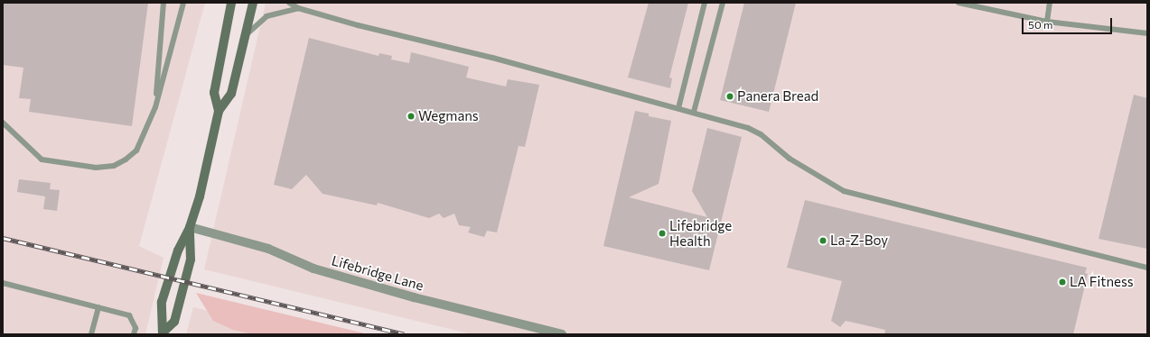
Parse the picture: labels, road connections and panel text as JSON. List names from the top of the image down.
{
  "streets": {
    "street": ["Lifebridge Lane"]
  },
  "places": [
    "Panera Bread",
    "Wegmans",
    "Lifebridge Health",
    "La-Z-Boy",
    "LA Fitness"
  ],
  "scale_bar": "50 m"
}
